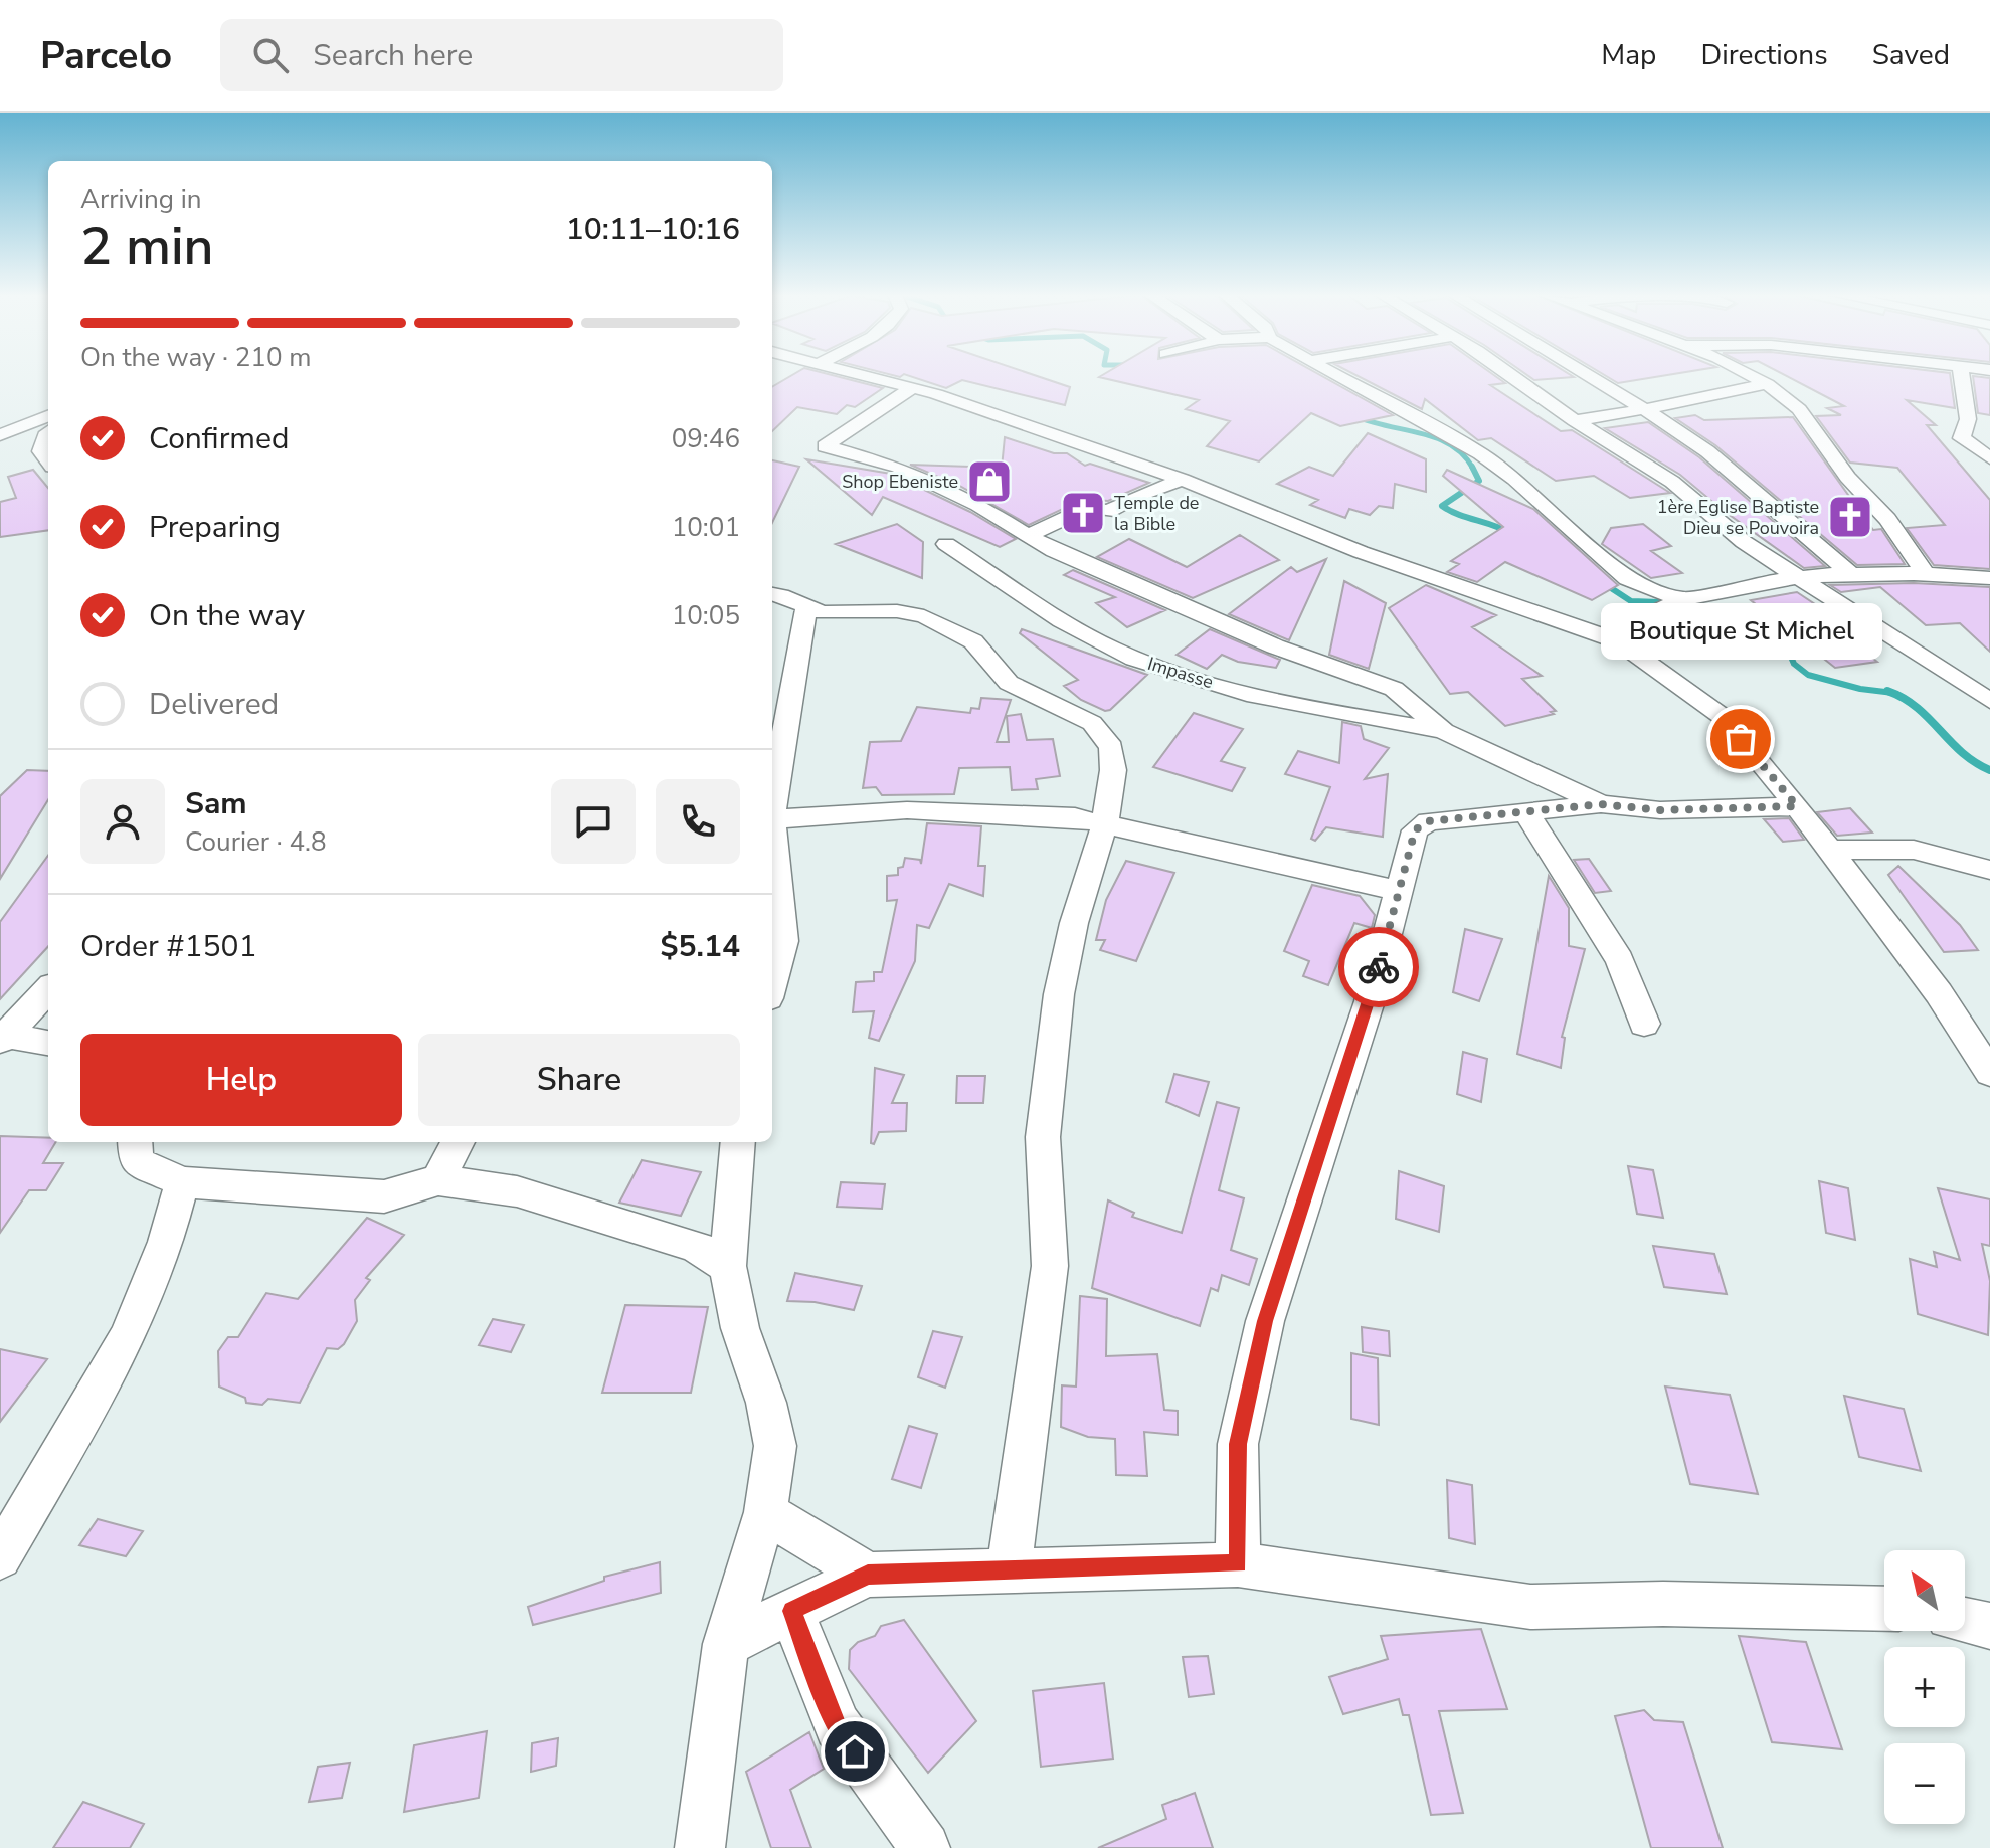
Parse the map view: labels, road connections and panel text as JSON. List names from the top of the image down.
{
  "streets": {
    "street": ["Impasse"]
  },
  "places": {
    "shop": ["Shop Ebeniste"],
    "church": ["Temple de la Bible", "1ère Eglise Baptiste Dieu se Pouvoira"],
    "other": ["Boutique St Michel"]
  },
  "north": "top left",
  "page": {
    "header": "Parcelo",
    "search": "Search here",
    "nav": ["Map", "Directions", "Saved"],
    "heading": ["2 min", "Arriving in", "10:11–10:16"],
    "panel": [
      "Sam",
      "Courier · 4.8",
      "Order #1501",
      "$5.14"
    ],
    "bar": "On the way · 210 m",
    "list": [
      ["Confirmed", "09:46"],
      ["Preparing", "10:01"],
      ["On the way", "10:05"],
      "Delivered"
    ],
    "bubble": "Boutique St Michel",
    "buttons": ["Help", "Share"],
    "map_buttons": ["+", "−"]
  }
}
